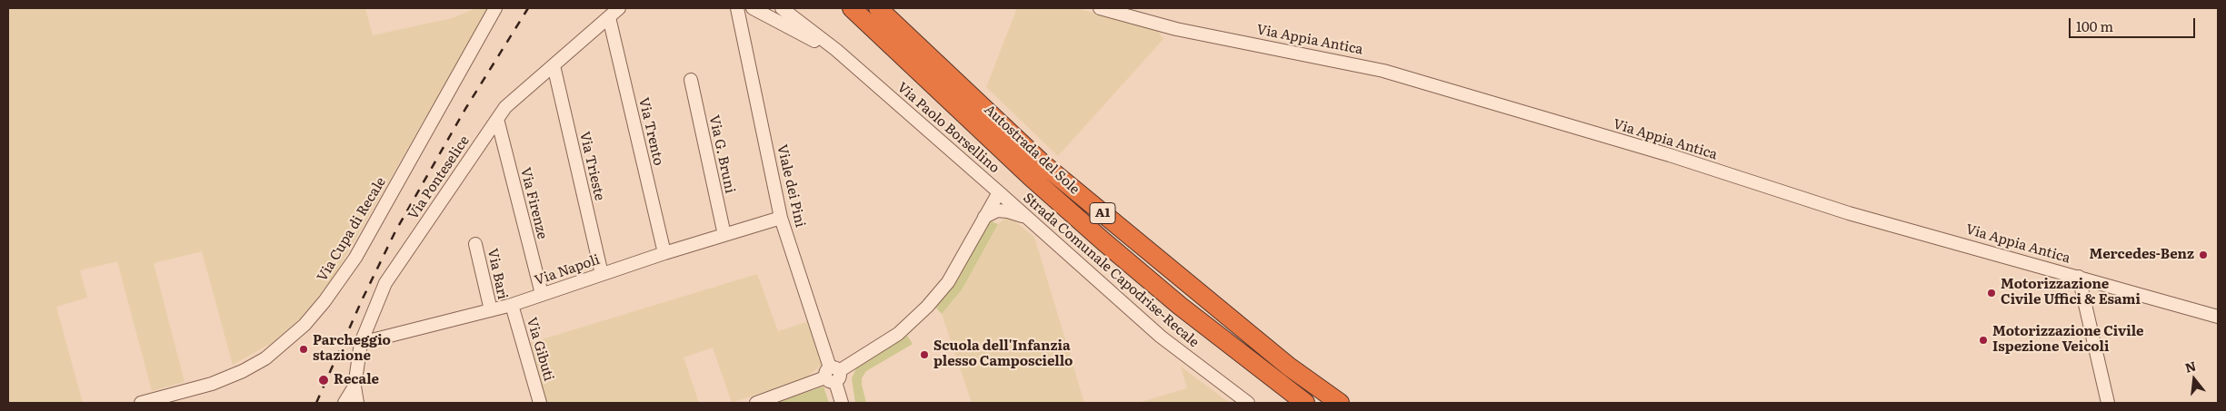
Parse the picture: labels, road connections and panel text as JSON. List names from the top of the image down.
{
  "streets": {
    "highway": ["Autostrada del Sole", "A1"],
    "street": [
      "Via Appia Antica",
      "Via Paolo Borsellino",
      "Via Trento",
      "Via G. Bruni",
      "Via Trieste",
      "Via Ponteselice",
      "Viale dei Pini",
      "Via Firenze",
      "Via Cupa di Recale",
      "Via Napoli",
      "Strada Comunale Capodrise-Recale",
      "Via Bari",
      "Via Gibuti"
    ]
  },
  "crossings": [
    ["Via Paolo Borsellino", "Viale dei Pini"],
    ["Via Paolo Borsellino", "Strada Comunale Capodrise-Recale"],
    ["Via Trento", "Via Ponteselice"],
    ["Via Trento", "Via Napoli"],
    ["Via G. Bruni", "Via Napoli"],
    ["Via Trieste", "Via Ponteselice"],
    ["Via Trieste", "Via Napoli"],
    ["Via Ponteselice", "Via Firenze"],
    ["Via Ponteselice", "Via Napoli"],
    ["Viale dei Pini", "Via Napoli"],
    ["Via Firenze", "Via Napoli"],
    ["Via Napoli", "Via Bari"],
    ["Via Napoli", "Via Gibuti"]
  ],
  "places": [
    "Mercedes-Benz",
    "Motorizzazione Civile Uffici & Esami",
    "Motorizzazione Civile Ispezione Veicoli",
    "Parcheggio stazione",
    "Scuola dell'Infanzia plesso Camposciello",
    "Recale"
  ],
  "scale_bar": "100 m",
  "north": "top"
}
